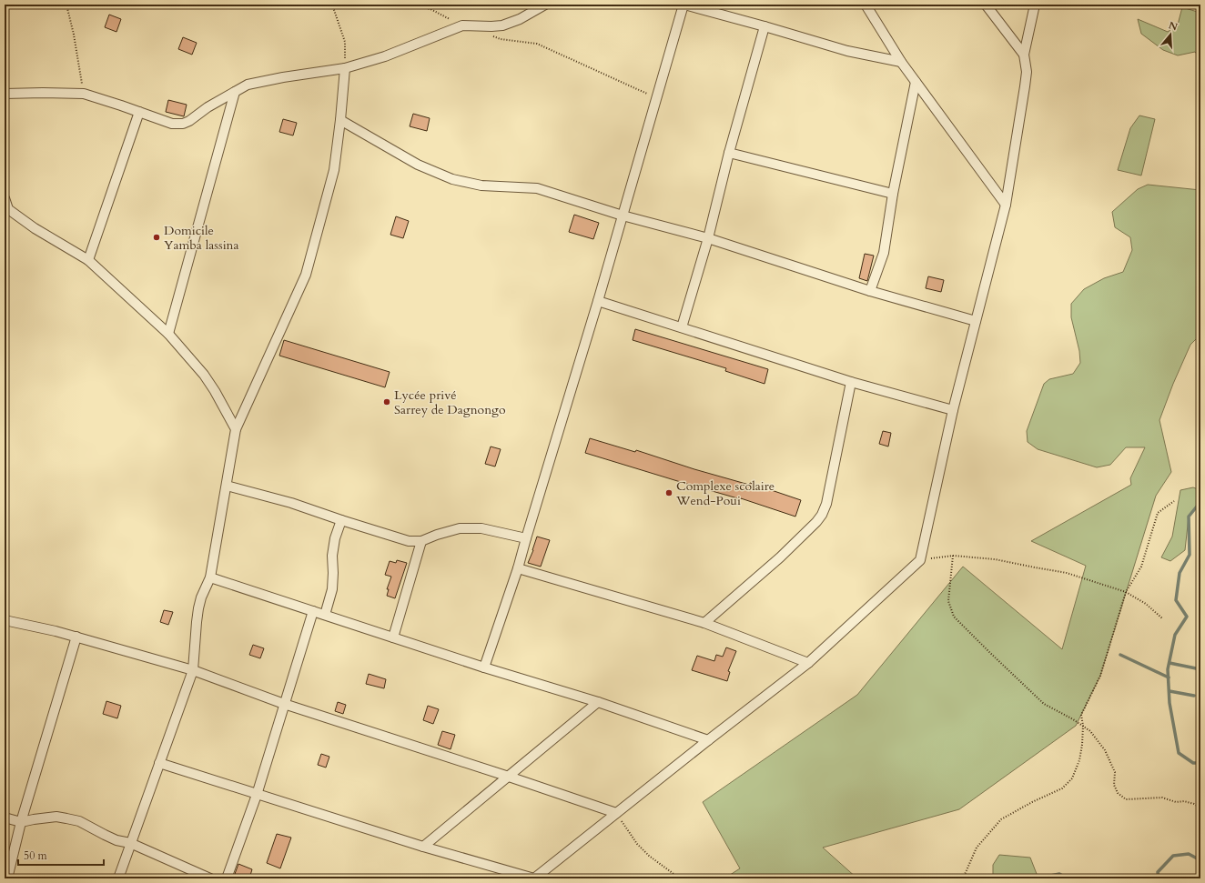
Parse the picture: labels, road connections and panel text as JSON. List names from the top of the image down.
{
  "places": ["Domicile Yamba lassina", "Lycée privé Sarrey de Dagnongo", "Complexe scolaire Wend-Poui"],
  "scale_bar": "50 m",
  "north": "top"
}
